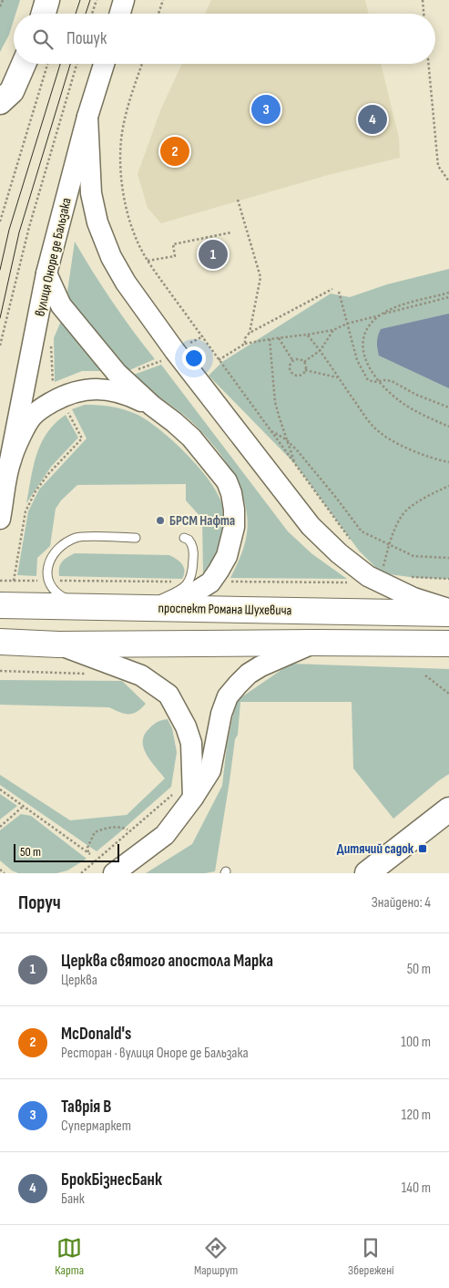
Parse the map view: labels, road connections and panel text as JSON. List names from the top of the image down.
{
  "streets": {
    "main road": ["проспект Романа Шухевича"],
    "street": ["вулиця Оноре де Бальзака"]
  },
  "places": {
    "other": ["БРСМ Нафта"],
    "transit": ["Дитячий садок"]
  },
  "scale_bar": "50 m",
  "page": {
    "search": "Пошук",
    "pins": [
      "3",
      "4",
      "2",
      "1"
    ],
    "scale": "50 m",
    "heading": ["Поруч", "Знайдено: 4"],
    "list": [
      {
        "mark": "1",
        "name": "Церква святого апостола Марка",
        "note": "Церква",
        "value": "50 m"
      },
      {
        "mark": "2",
        "name": "McDonald's",
        "note": "Ресторан · вулиця Оноре де Бальзака",
        "value": "100 m"
      },
      {
        "mark": "3",
        "name": "Таврія В",
        "note": "Супермаркет",
        "value": "120 m"
      },
      {
        "mark": "4",
        "name": "БрокБізнесБанк",
        "note": "Банк",
        "value": "140 m"
      }
    ],
    "nav": ["Карта", "Маршрут", "Збережені"]
  }
}
